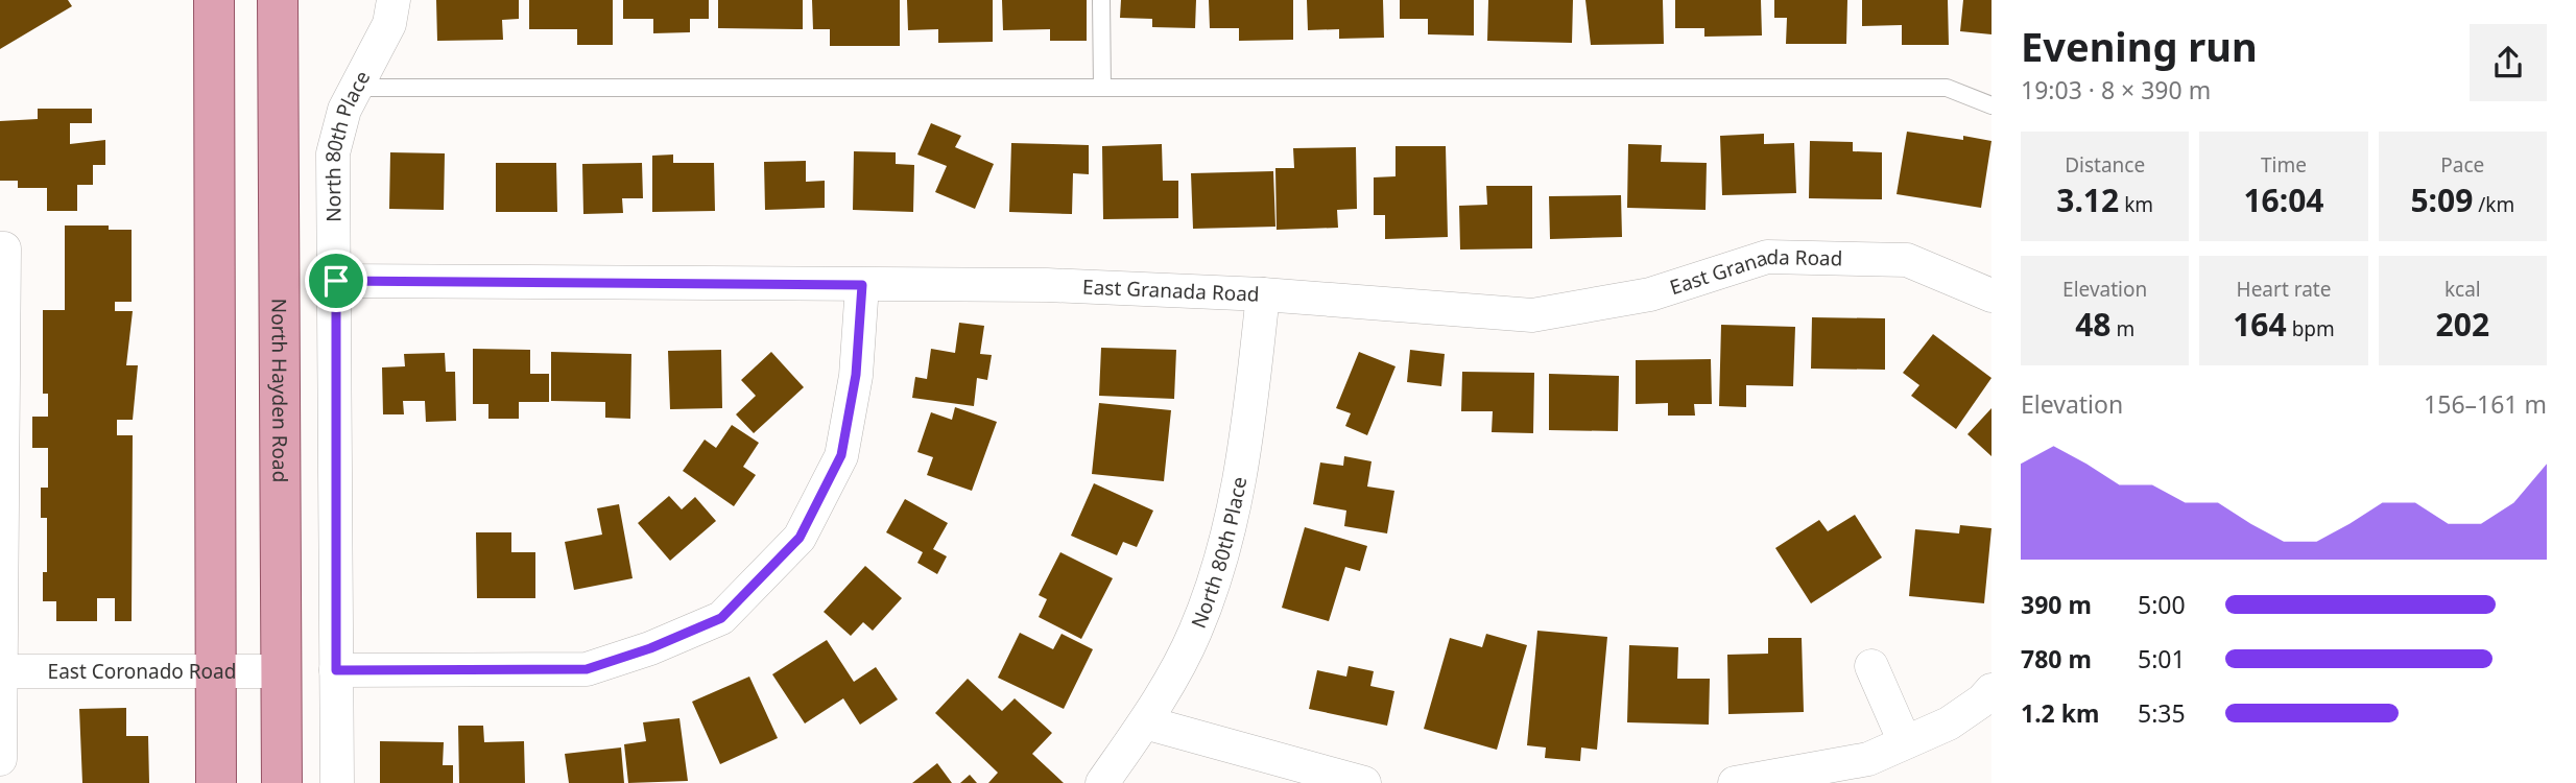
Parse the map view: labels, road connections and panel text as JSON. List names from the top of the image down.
{
  "streets": {
    "main road": ["North Hayden Road"],
    "street": ["North 80th Place", "East Granada Road", "East Coronado Road"]
  },
  "crossings": [
    ["North 80th Place", "East Granada Road"],
    ["North Hayden Road", "East Coronado Road"]
  ],
  "page": {
    "heading": ["Evening run", "19:03 · 8 × 390 m"],
    "stats": [
      ["Distance", "3.12 km"],
      ["Time", "16:04"],
      ["Pace", "5:09 /km"],
      ["Elevation", "48 m"],
      ["Heart rate", "164 bpm"],
      ["kcal", "202"]
    ],
    "chart": ["Elevation", "156–161 m"],
    "list": [
      {
        "name": "390 m",
        "note": "5:00"
      },
      {
        "name": "780 m",
        "note": "5:01"
      },
      {
        "name": "1.2 km",
        "note": "5:35"
      }
    ]
  }
}
